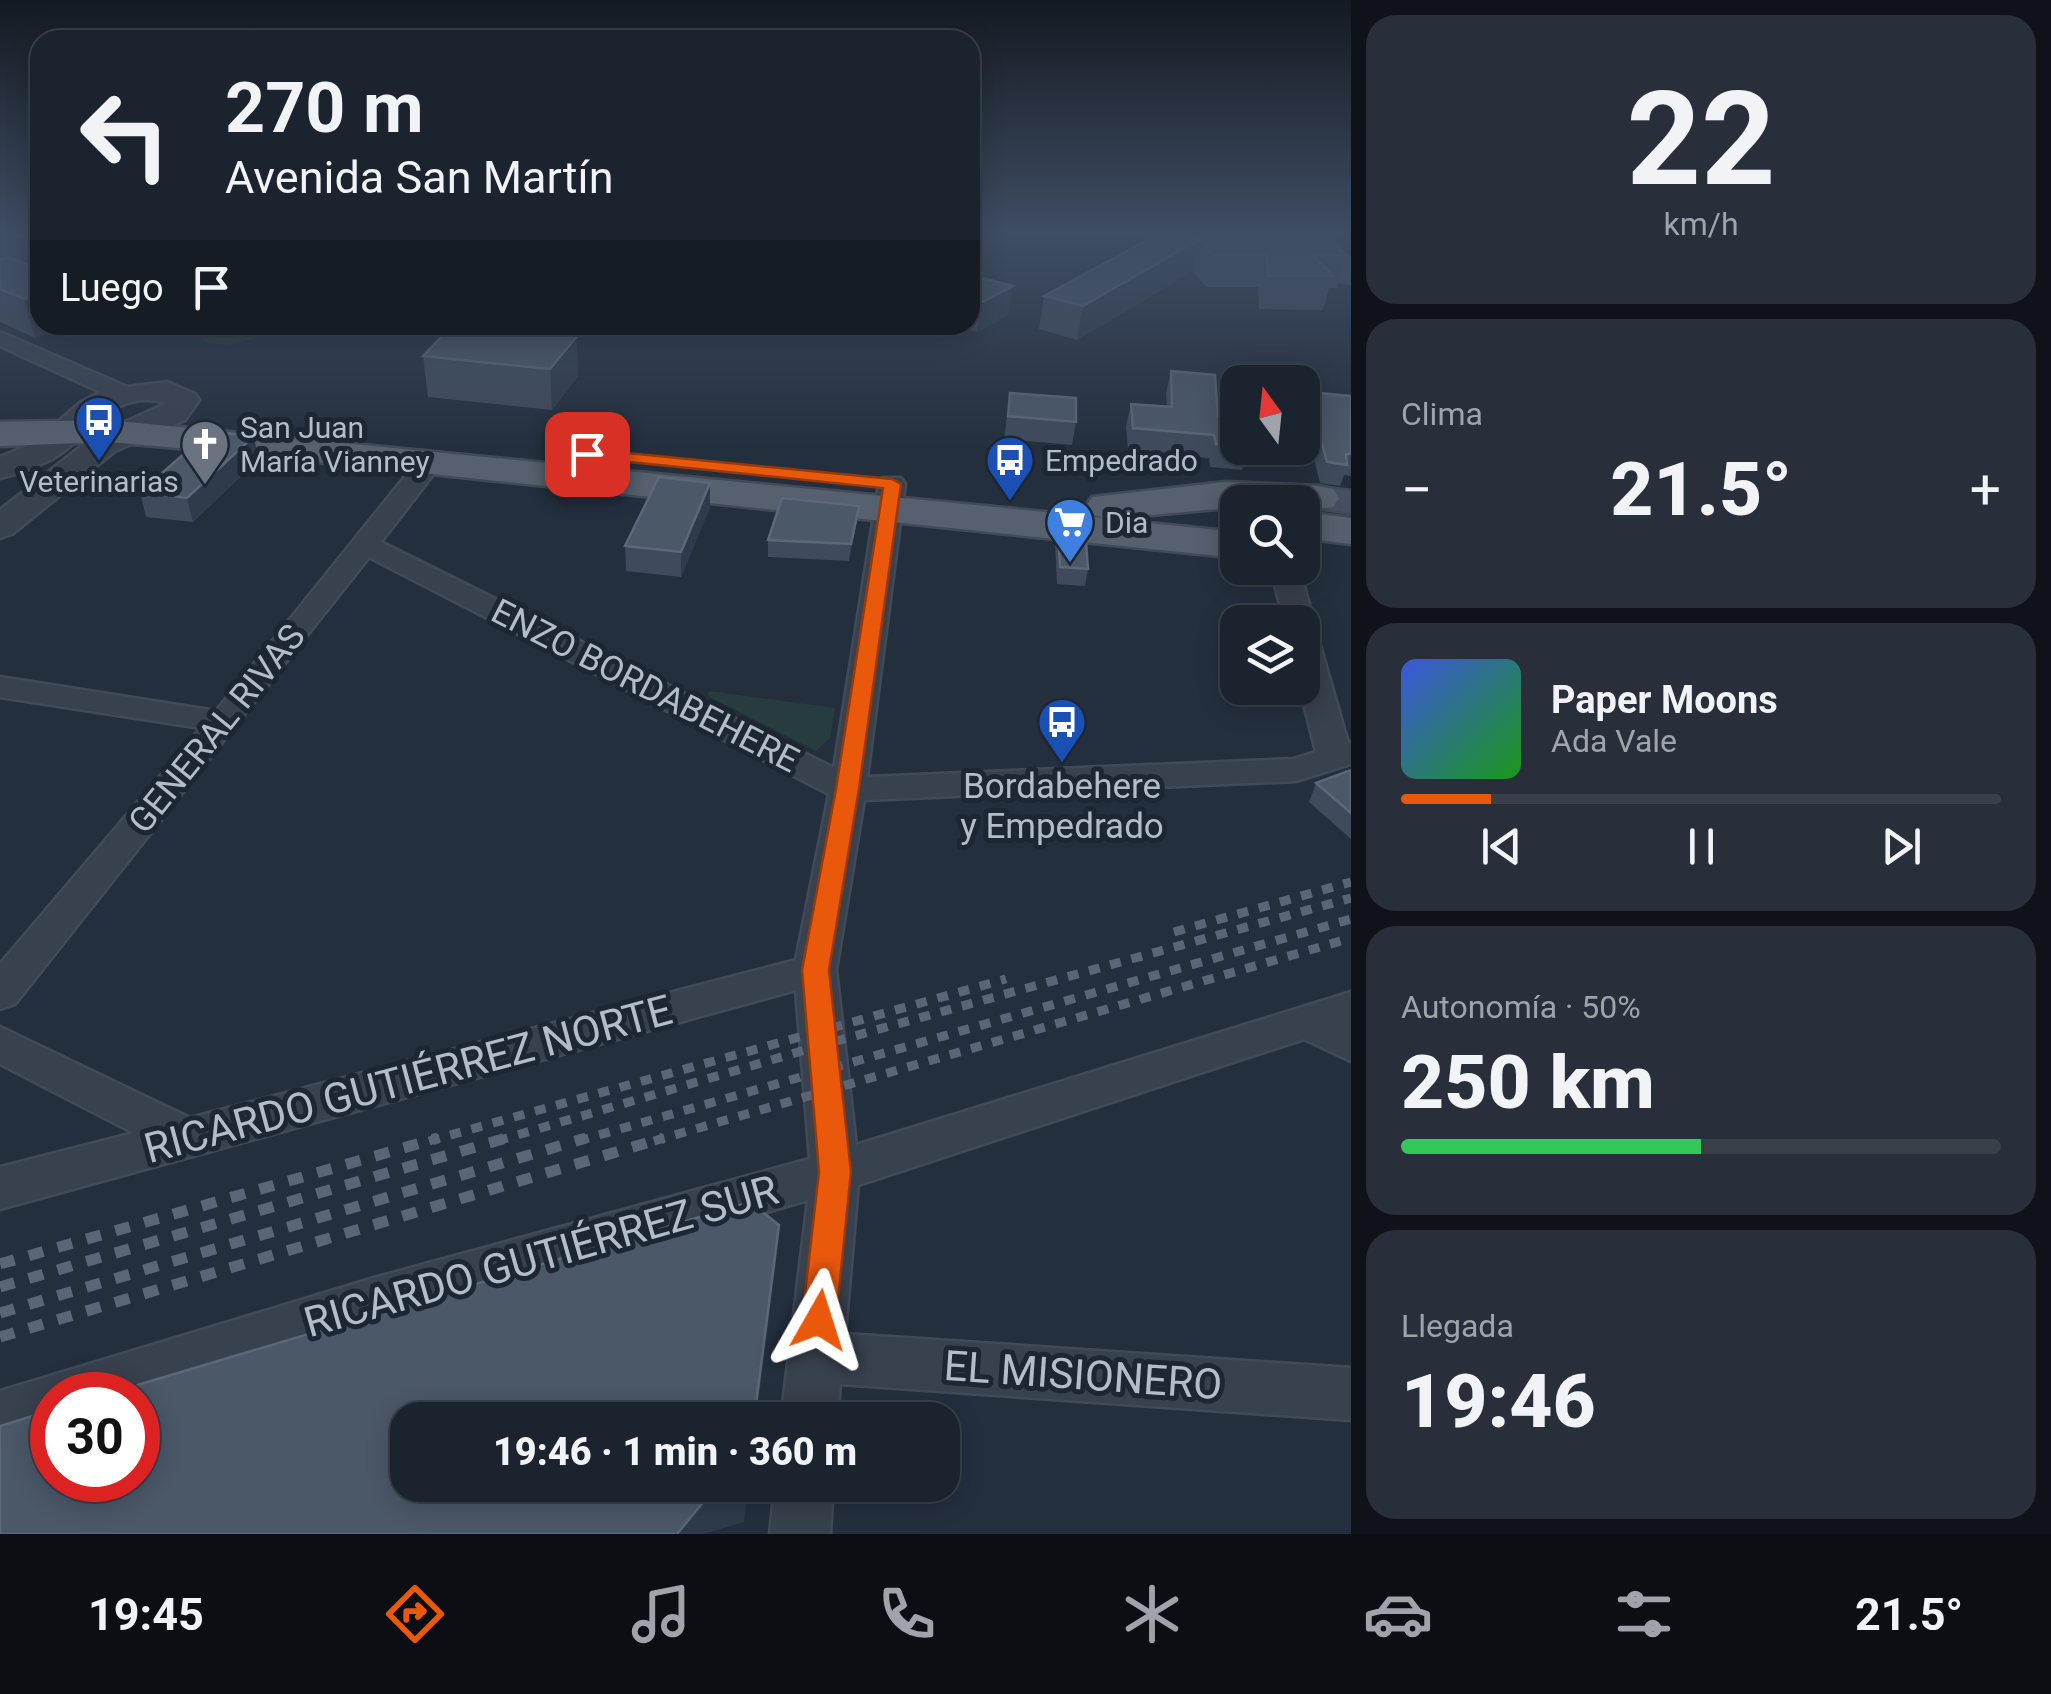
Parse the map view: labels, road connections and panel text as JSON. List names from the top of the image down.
{
  "streets": {
    "street": [
      "ENZO BORDABEHERE",
      "GENERAL RIVAS",
      "RICARDO GUTIÉRREZ NORTE",
      "RICARDO GUTIÉRREZ SUR",
      "EL MISIONERO"
    ]
  },
  "crossings": [
    ["ENZO BORDABEHERE", "GENERAL RIVAS"]
  ],
  "places": {
    "bus stop": ["Veterinarias", "Empedrado", "Bordabehere y Empedrado"],
    "church": ["San Juan María Vianney"],
    "supermarket": ["Dia"]
  },
  "north": "top",
  "page": {
    "tile": [
      ["22", "km/h"],
      "Clima",
      ["Autonomía · 50%", "250 km"],
      ["Llegada", "19:46"]
    ],
    "turn": ["270 m", "Avenida San Martín"],
    "then": "Luego",
    "heat": ["−", "21.5°", "+"],
    "song": ["Paper Moons", "Ada Vale"],
    "limit": "30",
    "trip": "19:46 · 1 min · 360 m",
    "tabs": ["19:45", "21.5°"]
  }
}
